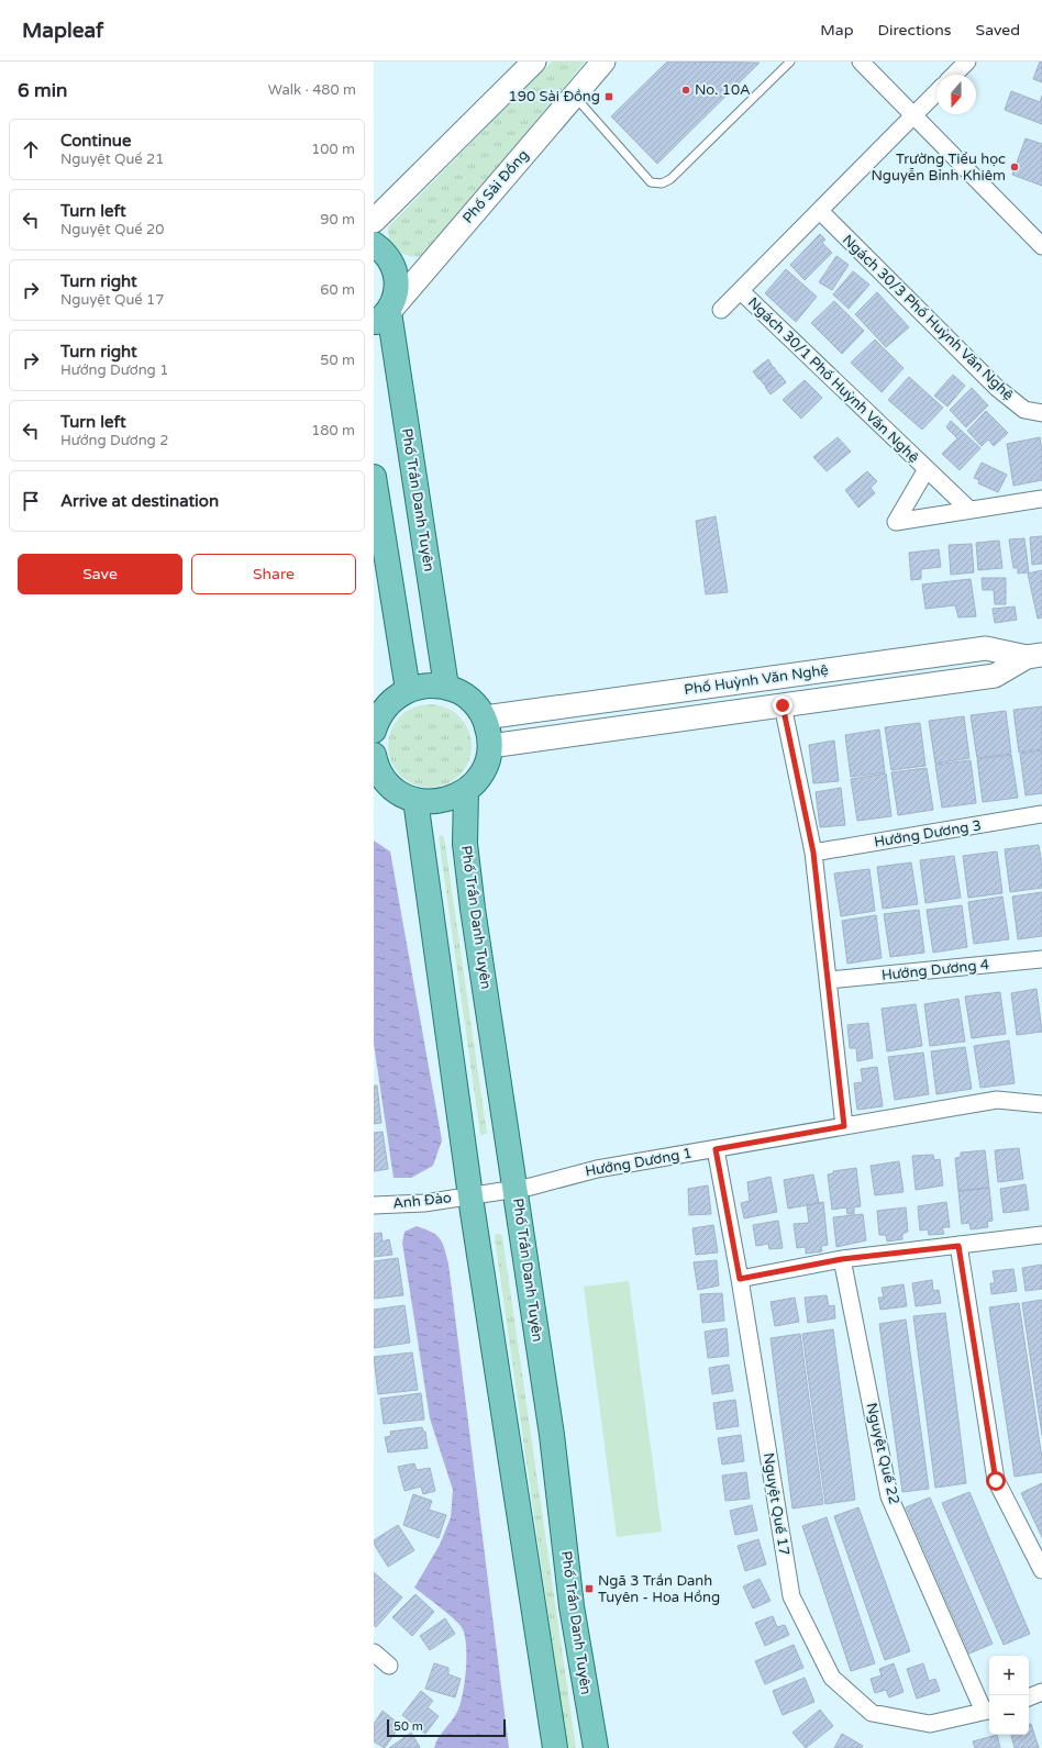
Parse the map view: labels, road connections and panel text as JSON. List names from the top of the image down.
{
  "streets": {
    "main road": ["Phố Trần Danh Tuyên"],
    "street": [
      "Phố Sài Đồng",
      "Ngách 30/3 Phố Huỳnh Văn Nghệ",
      "Ngách 30/1 Phố Huỳnh Văn Nghệ",
      "Phố Huỳnh Văn Nghệ",
      "Hướng Dương 3",
      "Hướng Dương 4",
      "Hướng Dương 1",
      "Anh Đào",
      "Nguyệt Quế 22",
      "Nguyệt Quế 17"
    ]
  },
  "crossings": [
    ["Phố Sài Đồng", "Phố Trần Danh Tuyên"],
    ["Phố Trần Danh Tuyên", "Hướng Dương 1"],
    ["Hướng Dương 1", "Anh Đào"],
    ["Hướng Dương 1", "Nguyệt Quế 17"],
    ["Nguyệt Quế 22", "Nguyệt Quế 17"]
  ],
  "places": {
    "other": ["No. 10A", "Trường Tiểu học Nguyễn Bỉnh Khiêm"],
    "transit": ["190 Sài Đồng", "Ngã 3 Trần Danh Tuyên - Hoa Hồng"]
  },
  "scale_bar": "50 m",
  "north": "bottom",
  "page": {
    "header": "Mapleaf",
    "nav": ["Map", "Directions", "Saved"],
    "heading": ["6 min", "Walk · 480 m"],
    "list": [
      ["Continue", "Nguyệt Quế 21", "100 m"],
      ["Turn left", "Nguyệt Quế 20", "90 m"],
      ["Turn right", "Nguyệt Quế 17", "60 m"],
      ["Turn right", "Hướng Dương 1", "50 m"],
      ["Turn left", "Hướng Dương 2", "180 m"],
      "Arrive at destination"
    ],
    "buttons": ["Save", "Share"],
    "map_buttons": ["+", "−"],
    "scale": "50 m"
  }
}
